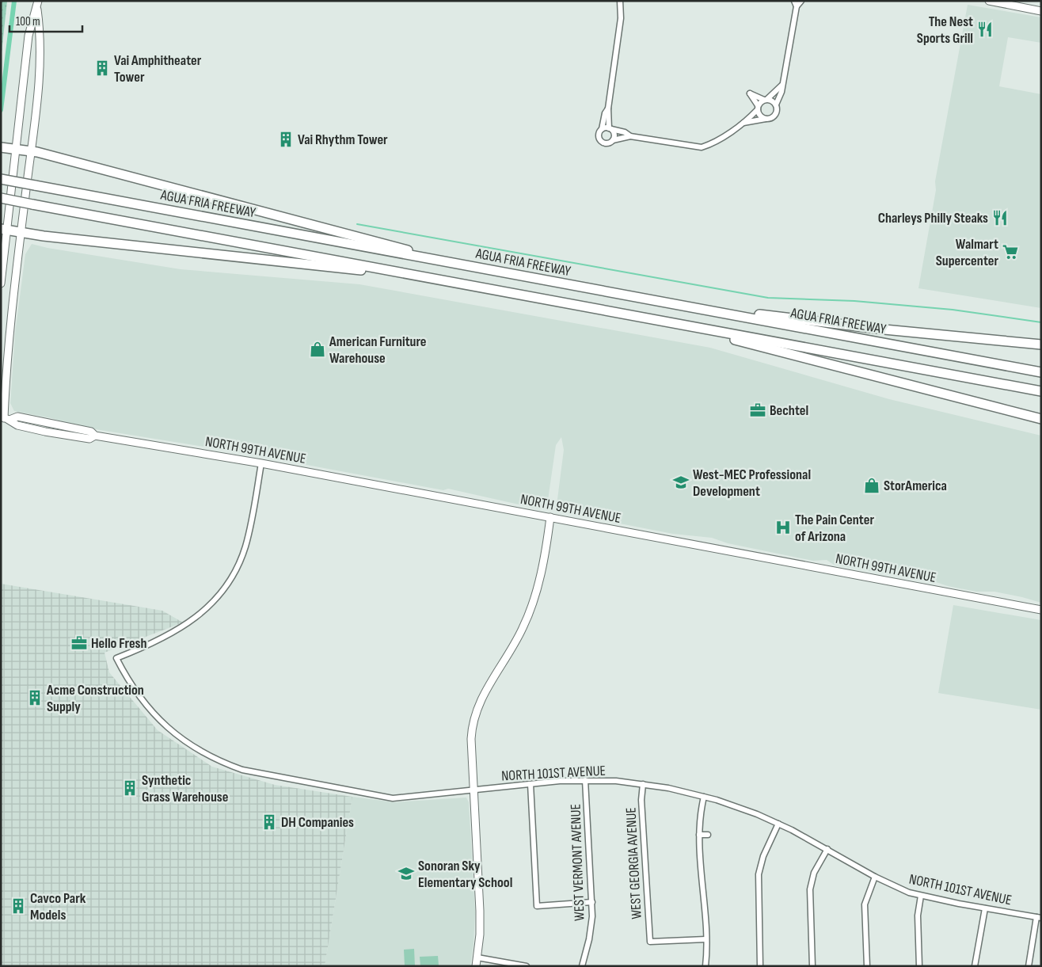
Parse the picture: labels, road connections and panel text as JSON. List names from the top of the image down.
{
  "streets": {
    "highway": ["AGUA FRIA FREEWAY"],
    "main road": ["NORTH 99TH AVENUE"],
    "street": ["NORTH 101ST AVENUE", "WEST VERMONT AVENUE", "WEST GEORGIA AVENUE"]
  },
  "crossings": [
    ["NORTH 99TH AVENUE", "NORTH 101ST AVENUE"],
    ["NORTH 101ST AVENUE", "WEST VERMONT AVENUE"],
    ["NORTH 101ST AVENUE", "WEST GEORGIA AVENUE"]
  ],
  "places": {
    "restaurant": ["The Nest Sports Grill", "Charleys Philly Steaks"],
    "building": [
      "Vai Amphitheater Tower",
      "Vai Rhythm Tower",
      "Acme Construction Supply",
      "Synthetic Grass Warehouse",
      "DH Companies",
      "Cavco Park Models"
    ],
    "supermarket": ["Walmart Supercenter"],
    "shop": ["American Furniture Warehouse", "StorAmerica"],
    "office": ["Bechtel", "Hello Fresh"],
    "school or university": ["West-MEC Professional Development", "Sonoran Sky Elementary School"],
    "hospital": ["The Pain Center of Arizona"]
  },
  "scale_bar": "100 m"
}
